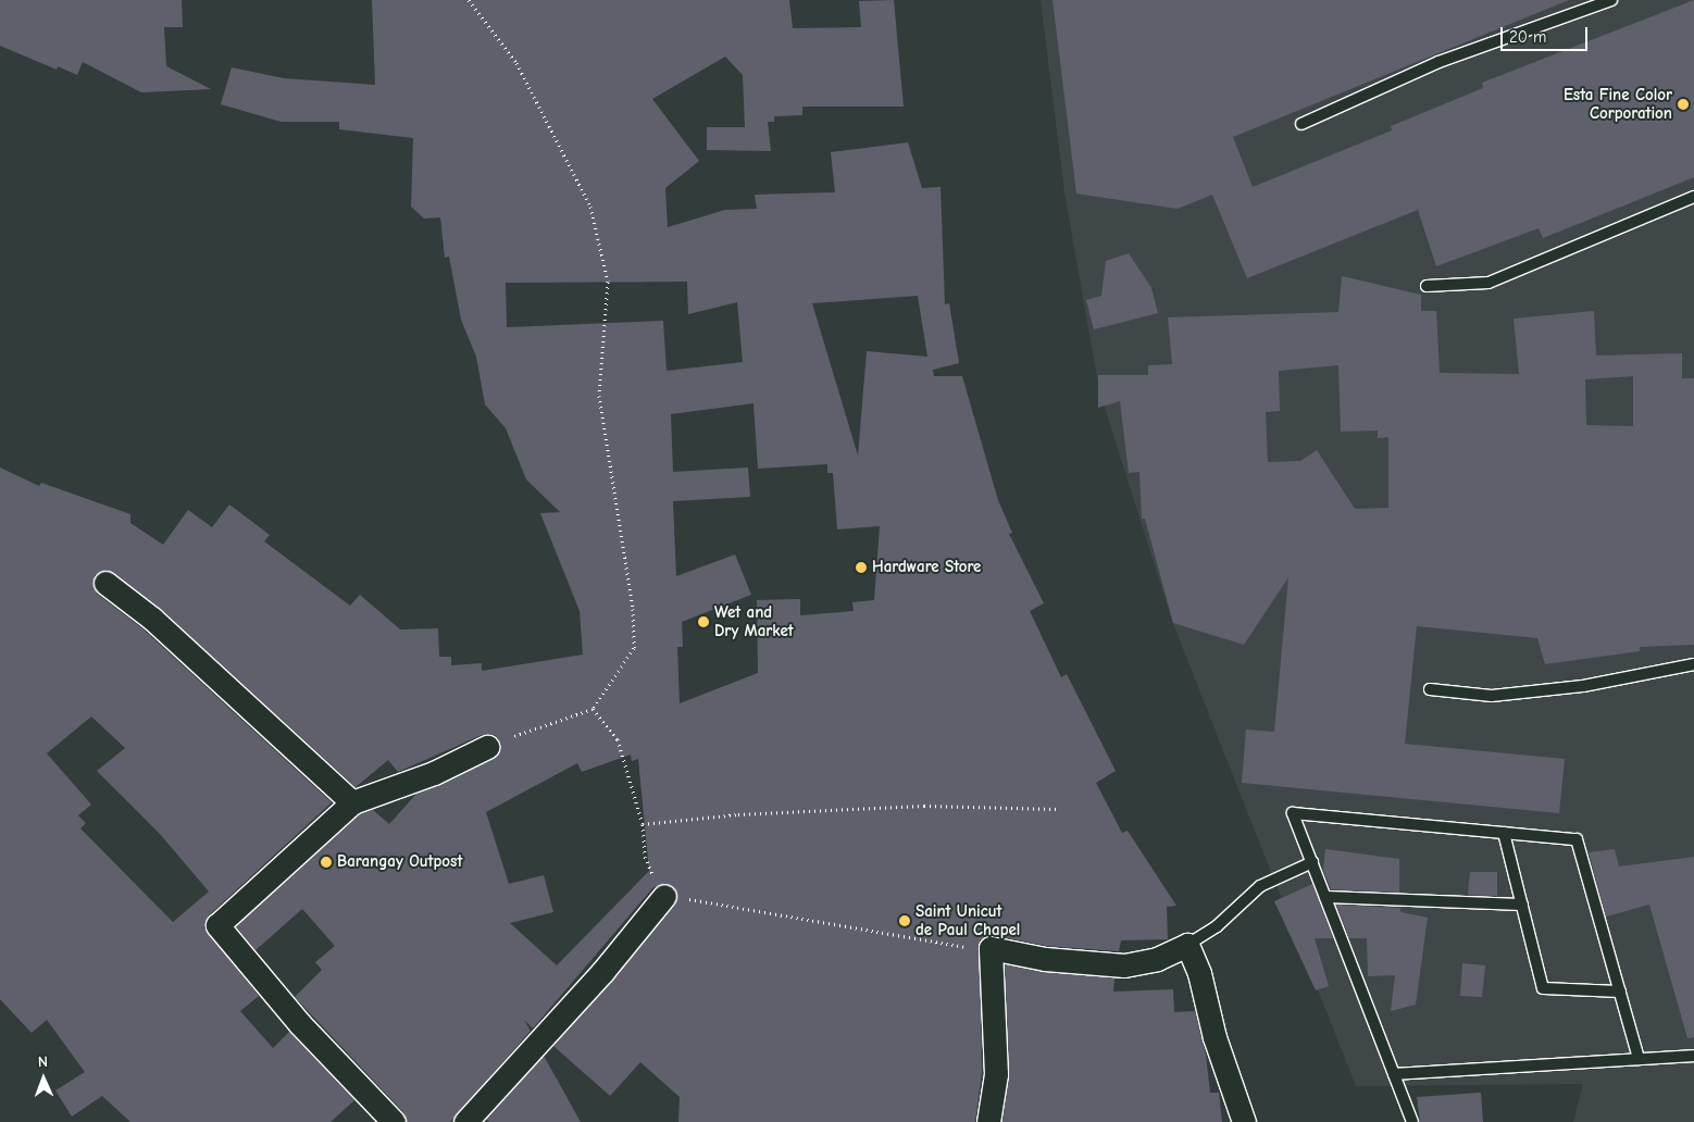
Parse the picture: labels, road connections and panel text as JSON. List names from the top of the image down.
{
  "places": [
    "Esta Fine Color Corporation",
    "Hardware Store",
    "Wet and Dry Market",
    "Barangay Outpost",
    "Saint Unicut de Paul Chapel"
  ],
  "scale_bar": "20 m",
  "north": "top"
}
